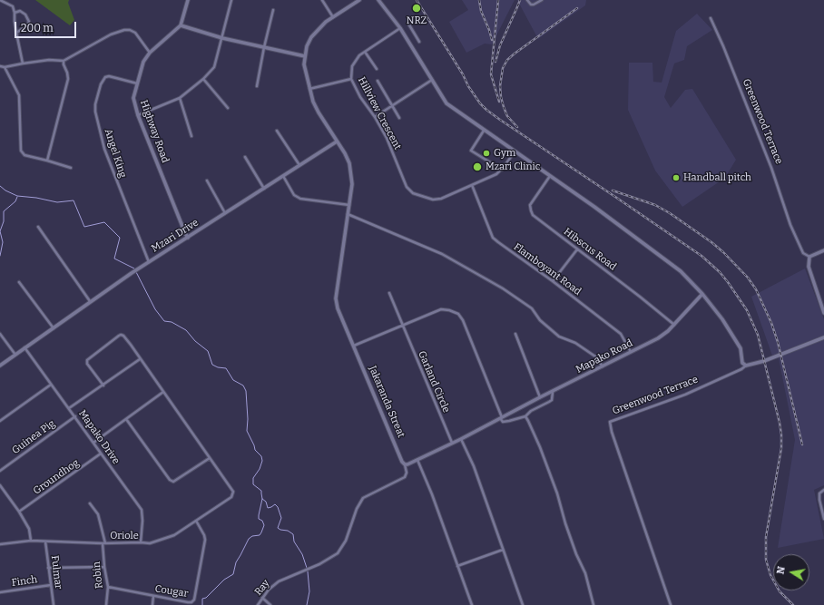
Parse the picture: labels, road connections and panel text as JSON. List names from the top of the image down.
{
  "streets": {
    "street": [
      "Hillview Crescent",
      "Greenwood Terrace",
      "Highway Road",
      "Angel King",
      "Mzari Drive",
      "Hibscus Road",
      "Flamboyant Road",
      "Mapako Road",
      "Garland Circle",
      "Jakaranda Streat",
      "Guinea Pig",
      "Mapako Drive",
      "Groundhog",
      "Oriole",
      "Fulmar",
      "Robin",
      "Finch",
      "Ray",
      "Cougar"
    ]
  },
  "crossings": [
    ["Hillview Crescent", "Flamboyant Road"],
    ["Highway Road", "Angel King"],
    ["Highway Road", "Mzari Drive"],
    ["Angel King", "Mzari Drive"],
    ["Mzari Drive", "Jakaranda Streat"],
    ["Mzari Drive", "Mapako Drive"],
    ["Hibscus Road", "Mapako Road"],
    ["Flamboyant Road", "Mapako Road"],
    ["Mapako Road", "Garland Circle"],
    ["Mapako Road", "Jakaranda Streat"],
    ["Mapako Road", "Ray"],
    ["Jakaranda Streat", "Ray"],
    ["Guinea Pig", "Mapako Drive"],
    ["Mapako Drive", "Groundhog"],
    ["Mapako Drive", "Oriole"],
    ["Oriole", "Fulmar"],
    ["Oriole", "Robin"],
    ["Oriole", "Cougar"],
    ["Fulmar", "Finch"],
    ["Robin", "Cougar"]
  ],
  "places": [
    "NRZ",
    "Gym",
    "Mzari Clinic",
    "Handball pitch"
  ],
  "scale_bar": "200 m",
  "north": "left"
}
